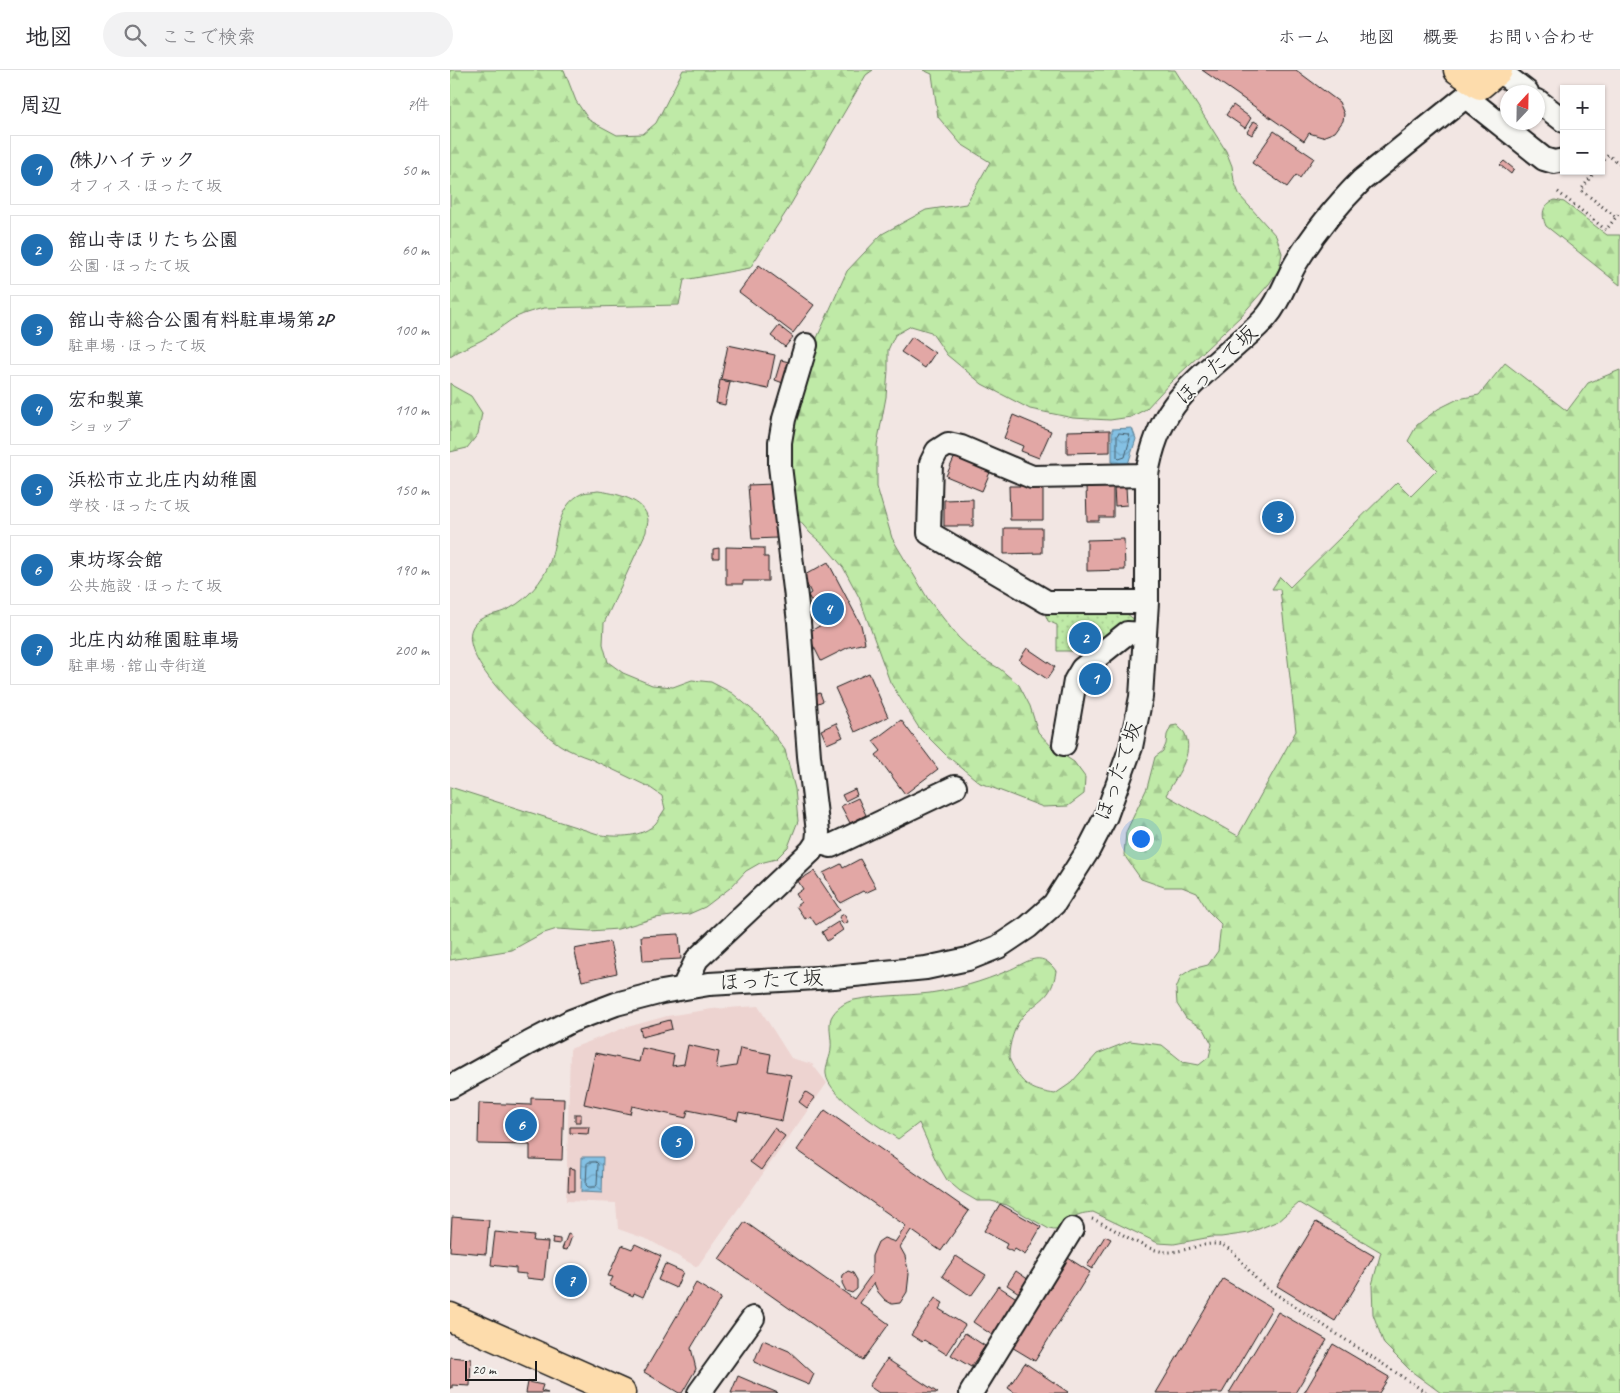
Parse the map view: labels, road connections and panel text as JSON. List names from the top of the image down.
{
  "streets": {
    "street": ["ほったて坂"]
  },
  "scale_bar": "20 m",
  "north": "top",
  "page": {
    "header": "地図",
    "search": "ここで検索",
    "nav": [
      "ホーム",
      "地図",
      "概要",
      "お問い合わせ"
    ],
    "heading": ["周辺", "7件"],
    "map_buttons": ["+", "−"],
    "list": [
      {
        "mark": "1",
        "name": "(株)ハイテック",
        "note": "オフィス · ほったて坂",
        "value": "50 m"
      },
      {
        "mark": "2",
        "name": "舘山寺ほりたち公園",
        "note": "公園 · ほったて坂",
        "value": "60 m"
      },
      {
        "mark": "3",
        "name": "舘山寺総合公園有料駐車場第2P",
        "note": "駐車場 · ほったて坂",
        "value": "100 m"
      },
      {
        "mark": "4",
        "name": "宏和製菓",
        "note": "ショップ",
        "value": "110 m"
      },
      {
        "mark": "5",
        "name": "浜松市立北庄内幼稚園",
        "note": "学校 · ほったて坂",
        "value": "150 m"
      },
      {
        "mark": "6",
        "name": "東坊塚会館",
        "note": "公共施設 · ほったて坂",
        "value": "190 m"
      },
      {
        "mark": "7",
        "name": "北庄内幼稚園駐車場",
        "note": "駐車場 · 舘山寺街道",
        "value": "200 m"
      }
    ],
    "pins": [
      "3",
      "4",
      "2",
      "1",
      "6",
      "5",
      "7"
    ],
    "scale": "20 m"
  }
}
